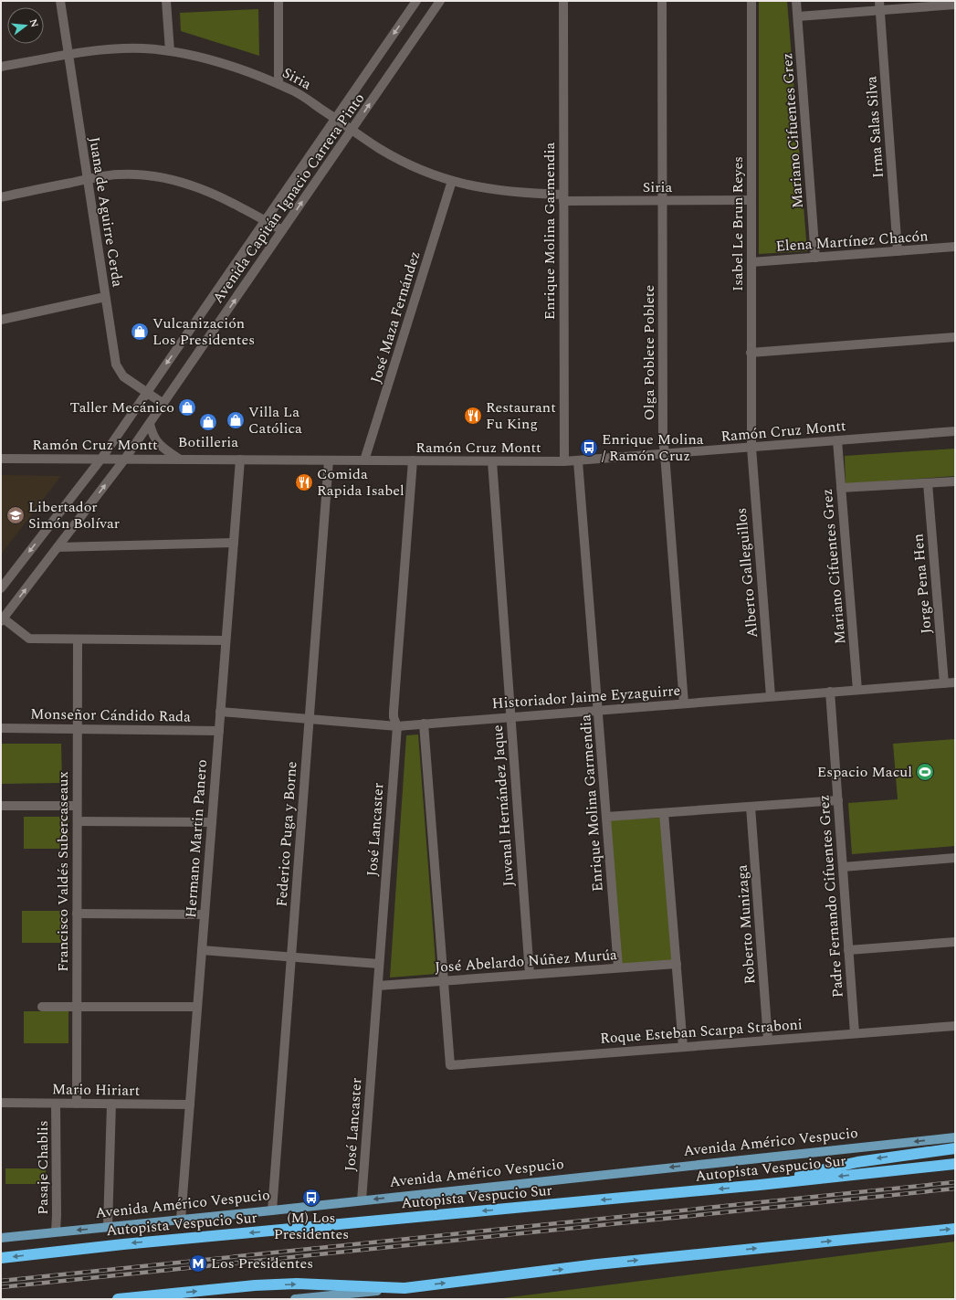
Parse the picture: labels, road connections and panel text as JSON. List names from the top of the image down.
{
  "streets": {
    "highway": ["Autopista Vespucio Sur"],
    "main road": ["Avenida Américo Vespucio"],
    "street": [
      "Siria",
      "Irma Salas Silva",
      "Mariano Cifuentes Grez",
      "Avenida Capitán Ignacio Carrera Pinto",
      "Juana de Aguirre Cerda",
      "Isabel Le Brun Reyes",
      "Enrique Molina Garmendia",
      "Elena Martínez Chacón",
      "José Maza Fernández",
      "Olga Poblete Poblete",
      "Ramón Cruz Montt",
      "Alberto Galleguillos",
      "Jorge Pena Hen",
      "Historiador Jaime Eyzaguirre",
      "Monseñor Cándido Rada",
      "Juvenal Hernández Jaque",
      "José Lancaster",
      "Federico Puga y Borne",
      "Hermano Martin Panero",
      "Francisco Valdés Subercaseaux",
      "Padre Fernando Cifuentes Grez",
      "Roberto Munizaga",
      "José Abelardo Núñez Murúa",
      "Roque Esteban Scarpa Straboni",
      "Mario Hiriart",
      "Pasaje Chablis"
    ]
  },
  "crossings": [
    ["Siria", "Avenida Capitán Ignacio Carrera Pinto"],
    ["Siria", "Juana de Aguirre Cerda"],
    ["Siria", "Isabel Le Brun Reyes"],
    ["Siria", "Enrique Molina Garmendia"],
    ["Siria", "José Maza Fernández"],
    ["Siria", "Olga Poblete Poblete"],
    ["Irma Salas Silva", "Elena Martínez Chacón"],
    ["Mariano Cifuentes Grez", "Elena Martínez Chacón"],
    ["Mariano Cifuentes Grez", "Ramón Cruz Montt"],
    ["Mariano Cifuentes Grez", "Historiador Jaime Eyzaguirre"],
    ["Avenida Capitán Ignacio Carrera Pinto", "Juana de Aguirre Cerda"],
    ["Avenida Capitán Ignacio Carrera Pinto", "Ramón Cruz Montt"],
    ["Isabel Le Brun Reyes", "Elena Martínez Chacón"],
    ["Isabel Le Brun Reyes", "Ramón Cruz Montt"],
    ["Isabel Le Brun Reyes", "Alberto Galleguillos"],
    ["Enrique Molina Garmendia", "Ramón Cruz Montt"],
    ["Enrique Molina Garmendia", "Historiador Jaime Eyzaguirre"],
    ["Enrique Molina Garmendia", "José Abelardo Núñez Murúa"],
    ["José Maza Fernández", "Ramón Cruz Montt"],
    ["Olga Poblete Poblete", "Ramón Cruz Montt"],
    ["Olga Poblete Poblete", "Historiador Jaime Eyzaguirre"],
    ["Ramón Cruz Montt", "Alberto Galleguillos"],
    ["Ramón Cruz Montt", "Juvenal Hernández Jaque"],
    ["Ramón Cruz Montt", "José Lancaster"],
    ["Ramón Cruz Montt", "Federico Puga y Borne"],
    ["Ramón Cruz Montt", "Hermano Martin Panero"],
    ["Alberto Galleguillos", "Historiador Jaime Eyzaguirre"],
    ["Jorge Pena Hen", "Historiador Jaime Eyzaguirre"],
    ["Historiador Jaime Eyzaguirre", "Juvenal Hernández Jaque"],
    ["Historiador Jaime Eyzaguirre", "José Lancaster"],
    ["Historiador Jaime Eyzaguirre", "Federico Puga y Borne"],
    ["Historiador Jaime Eyzaguirre", "Hermano Martin Panero"],
    ["Historiador Jaime Eyzaguirre", "Padre Fernando Cifuentes Grez"],
    ["Monseñor Cándido Rada", "Hermano Martin Panero"],
    ["Monseñor Cándido Rada", "Francisco Valdés Subercaseaux"],
    ["Juvenal Hernández Jaque", "José Abelardo Núñez Murúa"],
    ["José Lancaster", "José Abelardo Núñez Murúa"],
    ["José Lancaster", "Avenida Américo Vespucio"],
    ["Federico Puga y Borne", "Avenida Américo Vespucio"],
    ["Hermano Martin Panero", "Mario Hiriart"],
    ["Hermano Martin Panero", "Avenida Américo Vespucio"],
    ["Francisco Valdés Subercaseaux", "Mario Hiriart"],
    ["Padre Fernando Cifuentes Grez", "Roque Esteban Scarpa Straboni"],
    ["Roberto Munizaga", "Roque Esteban Scarpa Straboni"],
    ["José Abelardo Núñez Murúa", "Roque Esteban Scarpa Straboni"],
    ["Mario Hiriart", "Pasaje Chablis"],
    ["Avenida Américo Vespucio", "Pasaje Chablis"]
  ],
  "one_way": ["Avenida Américo Vespucio"],
  "places": {
    "shop": [
      "Vulcanización Los Presidentes",
      "Taller Mecánico",
      "Villa La Católica",
      "Botilleria"
    ],
    "restaurant": ["Restaurant Fu King", "Comida Rapida Isabel"],
    "bus stop": ["Enrique Molina / Ramón Cruz", "(M) Los Presidentes"],
    "school or university": ["Libertador Simón Bolívar"],
    "sports": ["Espacio Macul"],
    "metro station": ["Los Presidentes"]
  },
  "north": "right"
}
